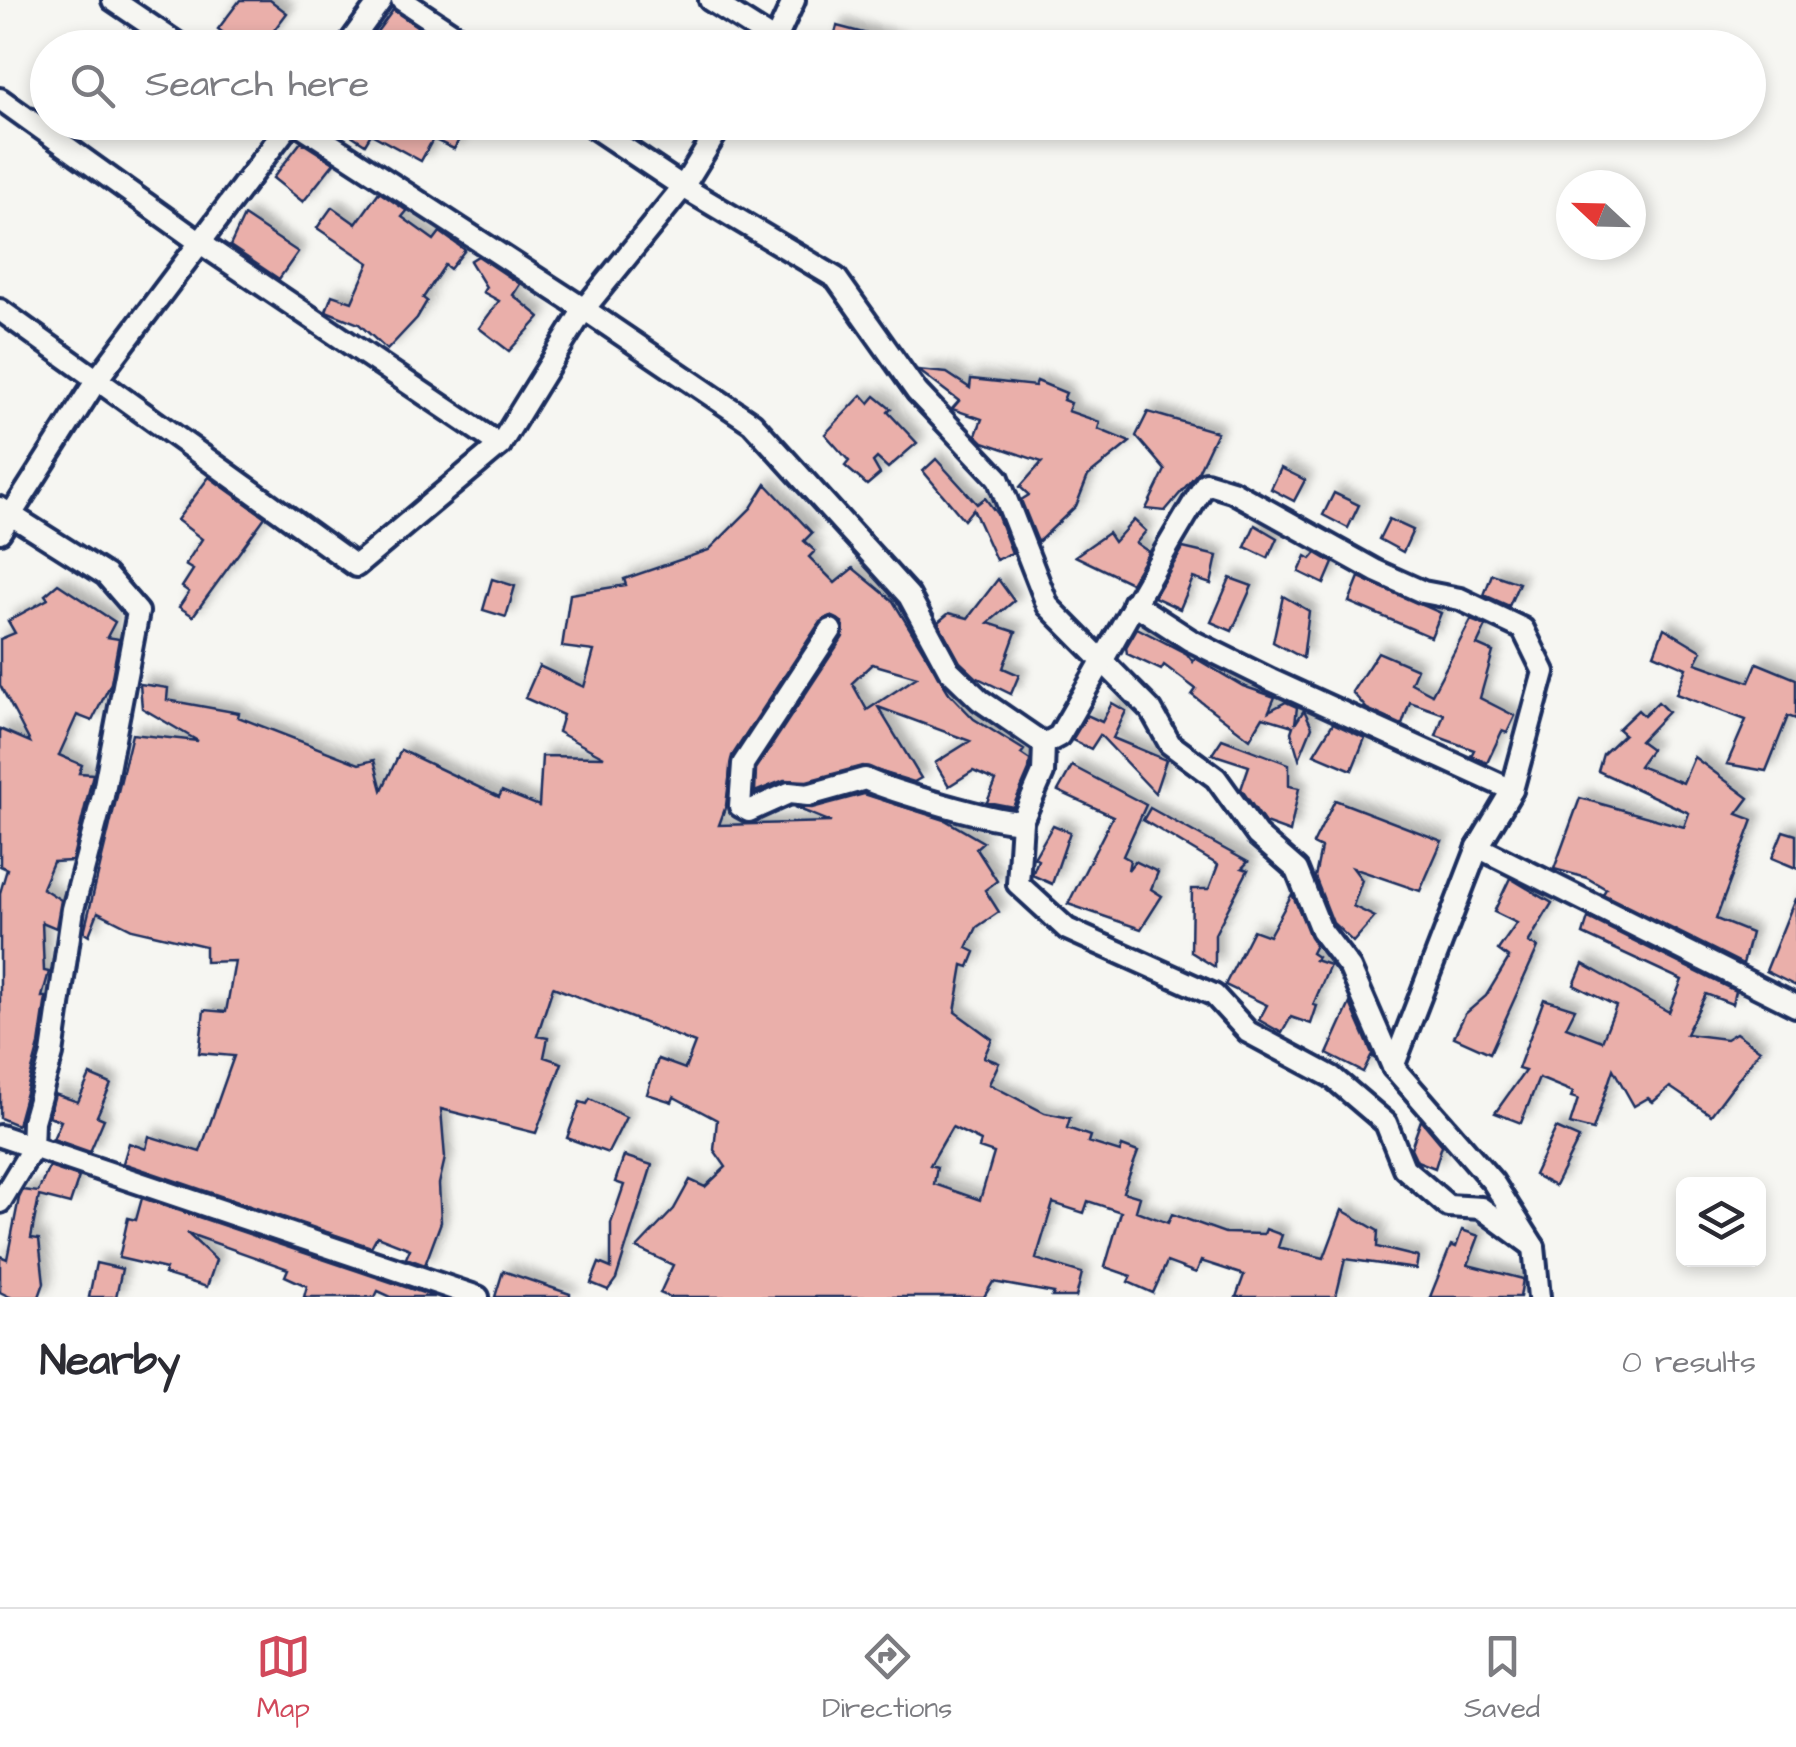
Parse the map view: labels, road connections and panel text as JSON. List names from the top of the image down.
{
  "north": "left",
  "page": {
    "search": "Search here",
    "heading": ["Nearby", "0 results"],
    "nav": ["Map", "Directions", "Saved"]
  }
}
